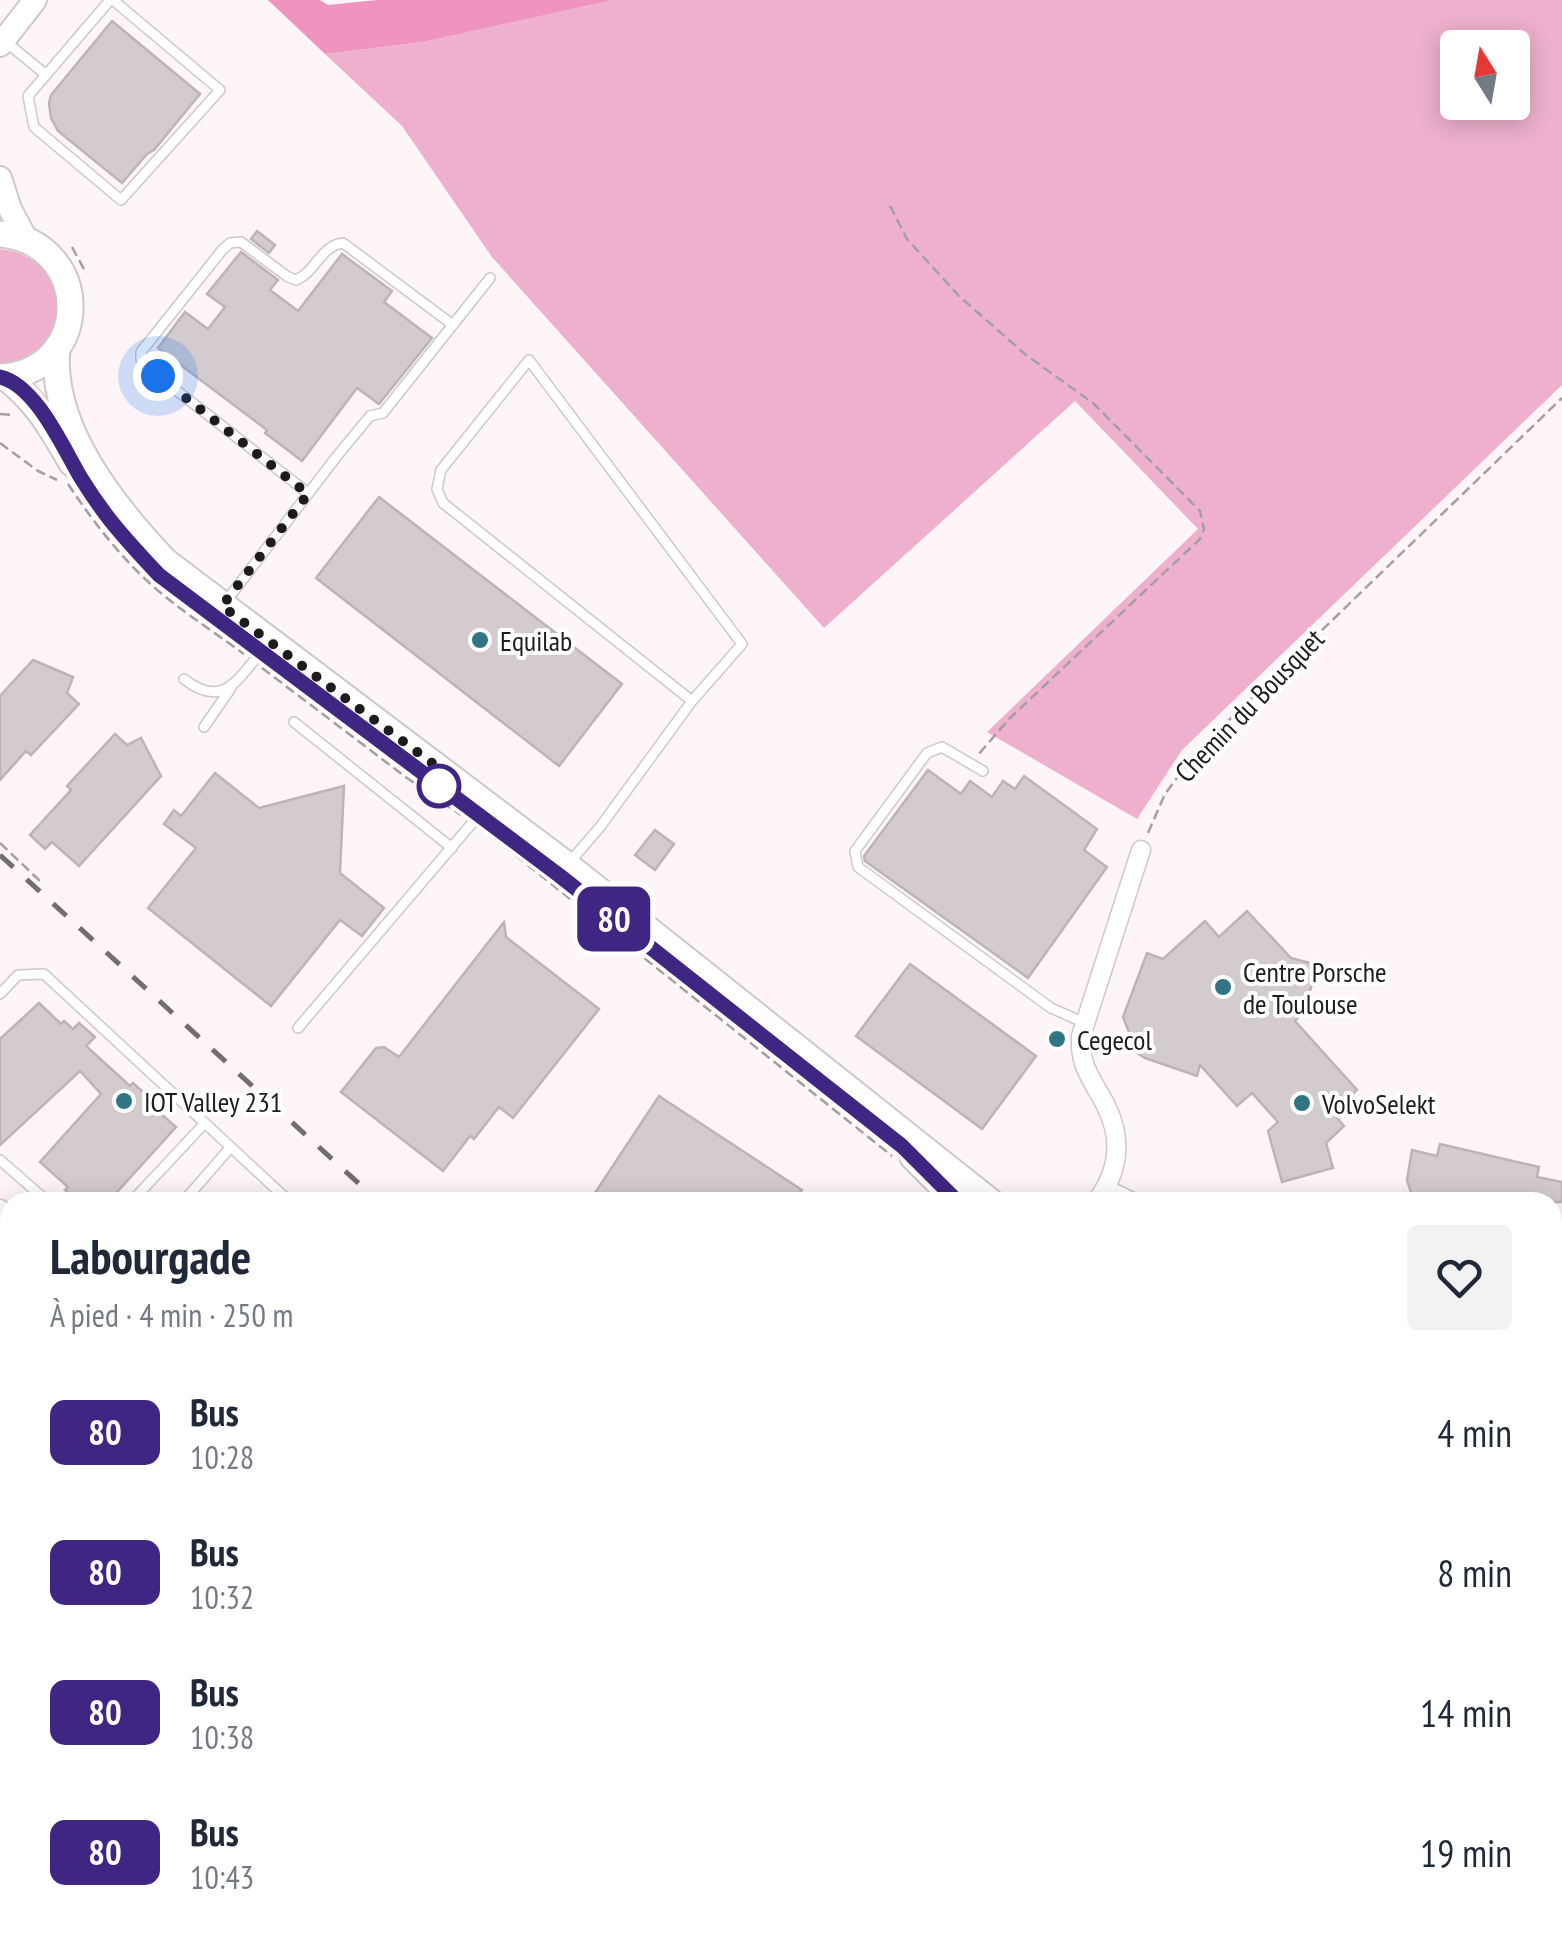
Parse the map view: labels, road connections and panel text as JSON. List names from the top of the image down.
{
  "streets": {
    "path": ["Chemin du Bousquet"]
  },
  "places": [
    "Equilab",
    "Centre Porsche de Toulouse",
    "Cegecol",
    "IOT Valley 231",
    "VolvoSelekt"
  ],
  "lines": ["bus line 80"],
  "north": "top",
  "page": {
    "on_map": "80",
    "heading": ["Labourgade", "À pied · 4 min · 250 m"],
    "list": [
      {
        "mark": "80",
        "name": "Bus",
        "note": "10:28",
        "value": "4 min"
      },
      {
        "mark": "80",
        "name": "Bus",
        "note": "10:32",
        "value": "8 min"
      },
      {
        "mark": "80",
        "name": "Bus",
        "note": "10:38",
        "value": "14 min"
      },
      {
        "mark": "80",
        "name": "Bus",
        "note": "10:43",
        "value": "19 min"
      }
    ]
  }
}
